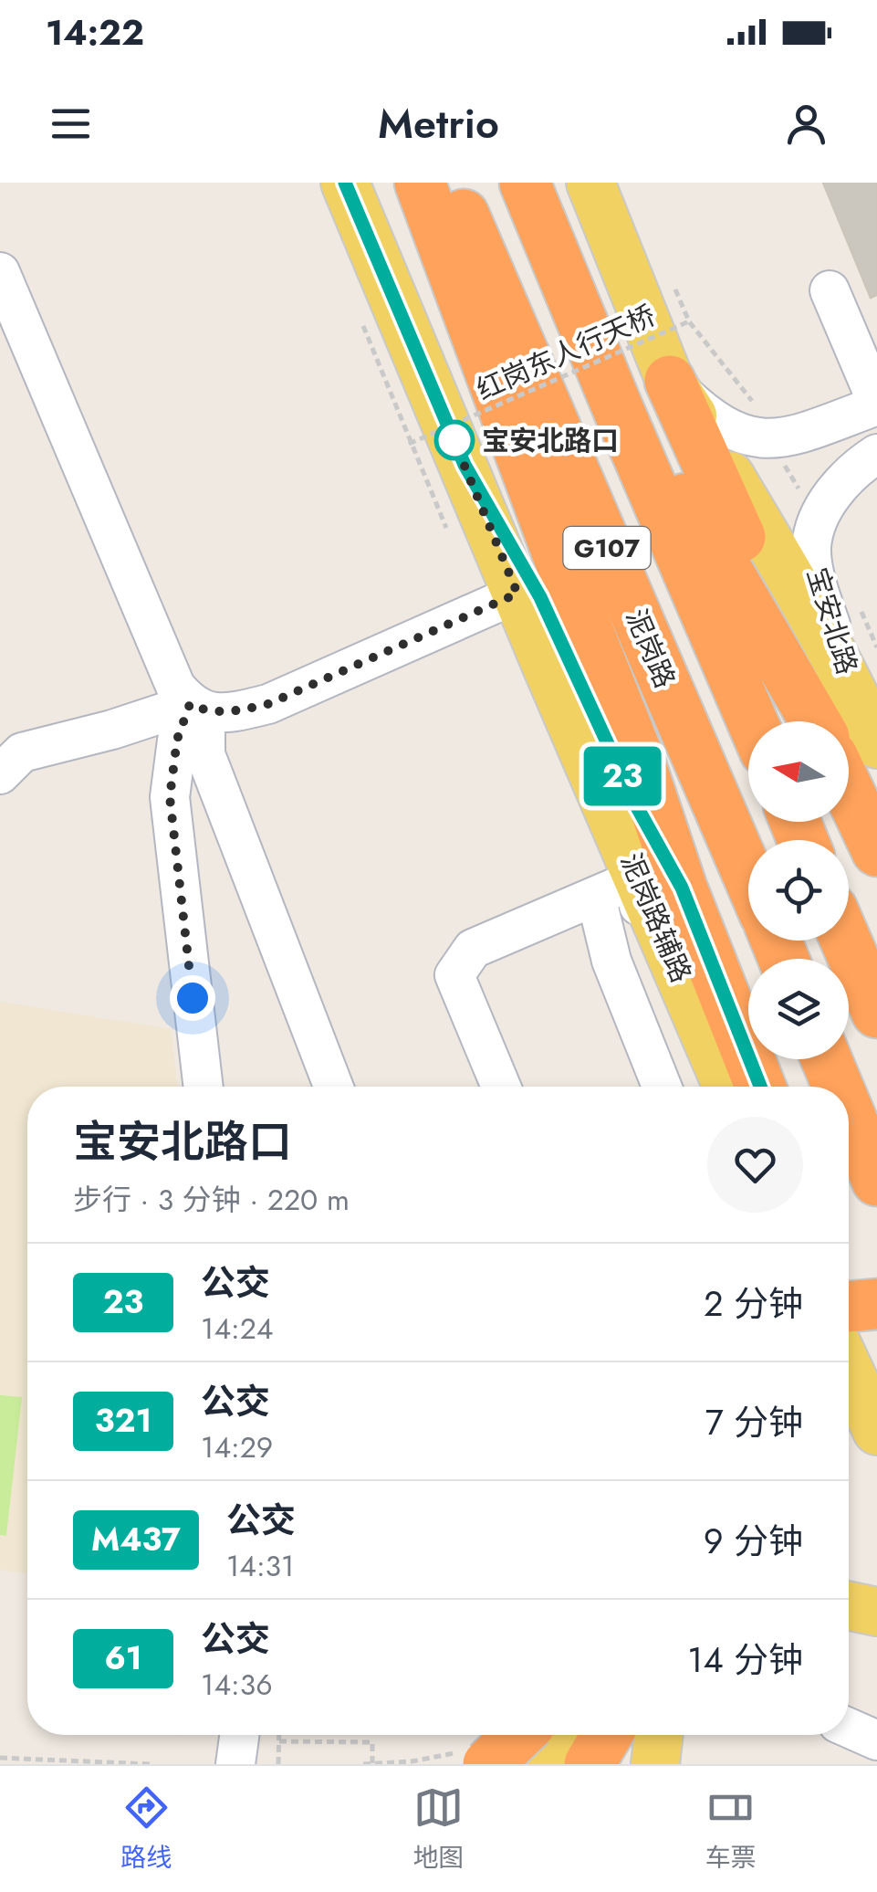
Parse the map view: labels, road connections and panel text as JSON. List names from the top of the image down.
{
  "streets": {
    "highway": ["G107", "泥岗路"],
    "main road": ["泥岗路辅路"],
    "street": ["宝安北路"],
    "path": ["红岗东人行天桥"]
  },
  "places": ["宝安北路口"],
  "lines": ["bus line 23"],
  "north": "left",
  "page": {
    "status": "14:22",
    "header": "Metrio",
    "on_map": "23",
    "heading": ["宝安北路口", "步行 · 3 分钟 · 220 m"],
    "list": [
      {
        "mark": "23",
        "name": "公交",
        "note": "14:24",
        "value": "2 分钟"
      },
      {
        "mark": "321",
        "name": "公交",
        "note": "14:29",
        "value": "7 分钟"
      },
      {
        "mark": "M437",
        "name": "公交",
        "note": "14:31",
        "value": "9 分钟"
      },
      {
        "mark": "61",
        "name": "公交",
        "note": "14:36",
        "value": "14 分钟"
      }
    ],
    "tabs": ["路线", "地图", "车票"]
  }
}
